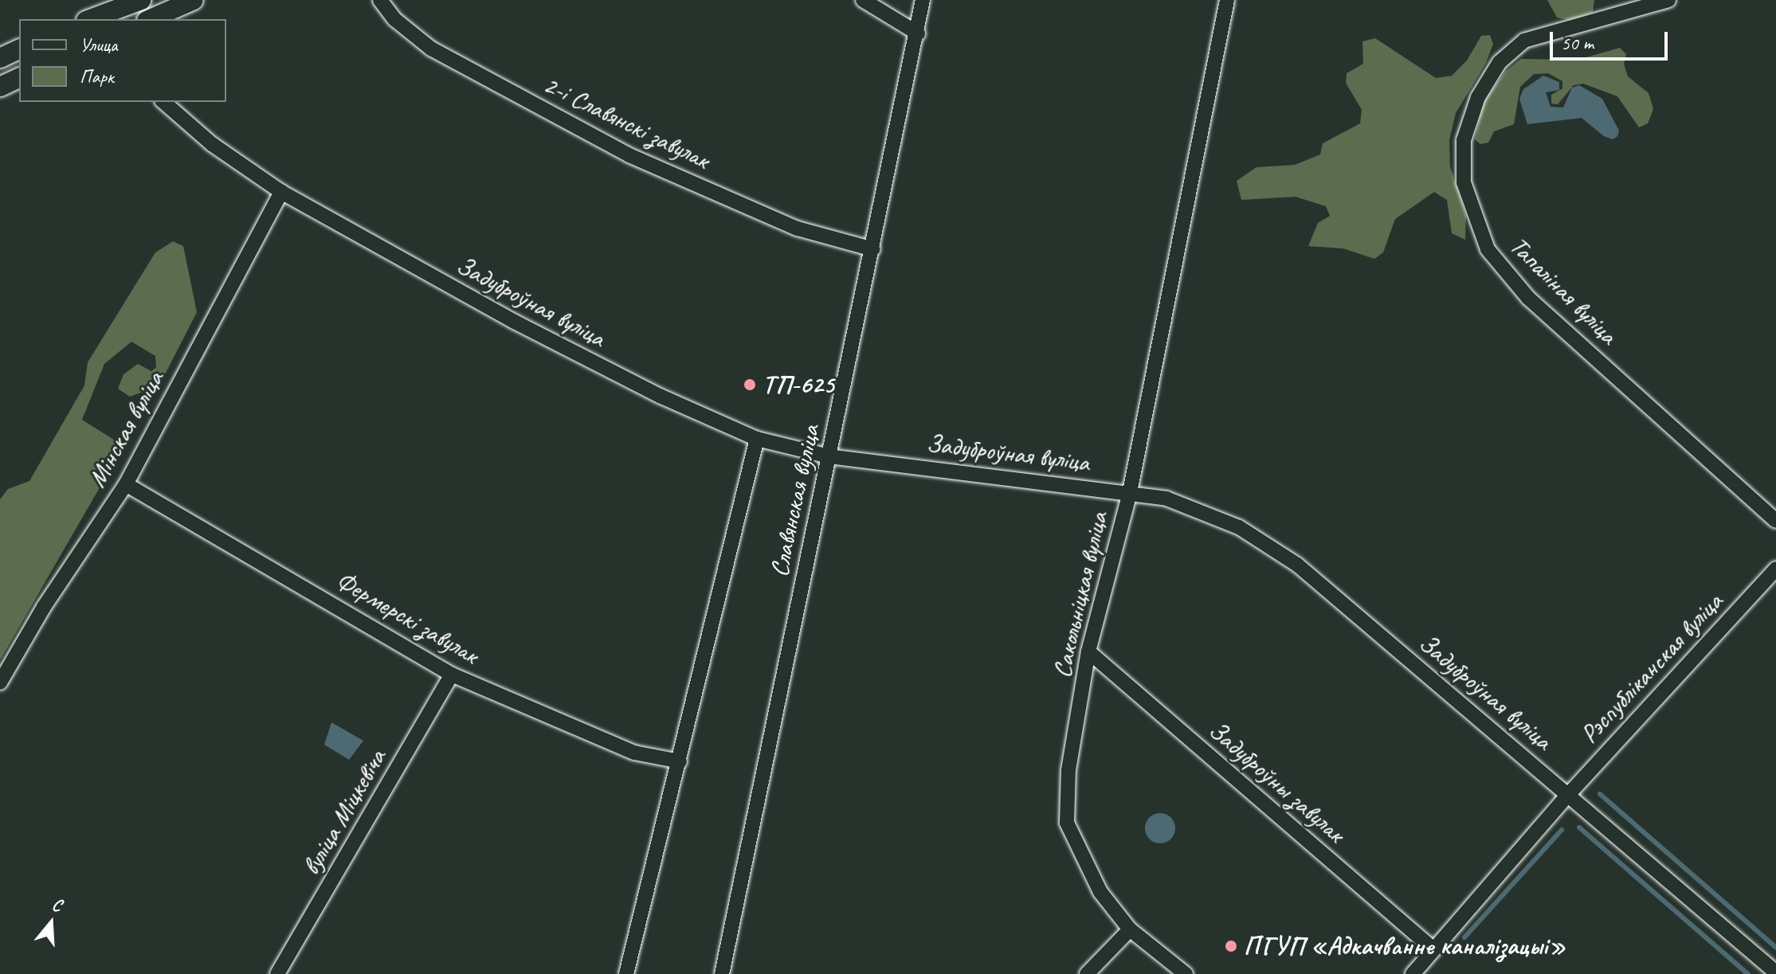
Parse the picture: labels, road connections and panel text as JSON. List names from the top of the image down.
{
  "streets": {
    "street": [
      "2-і Славянскі завулак",
      "Тапаліная вуліца",
      "Задуброўная вуліца",
      "Мінская вуліца",
      "Славянская вуліца",
      "Сакольніцкая вуліца",
      "Фермерскі завулак",
      "Рэспубліканская вуліца",
      "Задуброўны завулак",
      "вуліца Міцкевіча"
    ]
  },
  "crossings": [
    ["2-і Славянскі завулак", "Славянская вуліца"],
    ["Задуброўная вуліца", "Мінская вуліца"],
    ["Задуброўная вуліца", "Славянская вуліца"],
    ["Задуброўная вуліца", "Сакольніцкая вуліца"],
    ["Задуброўная вуліца", "Рэспубліканская вуліца"],
    ["Мінская вуліца", "Фермерскі завулак"],
    ["Славянская вуліца", "Фермерскі завулак"],
    ["Сакольніцкая вуліца", "Задуброўны завулак"],
    ["Фермерскі завулак", "вуліца Міцкевіча"],
    ["Рэспубліканская вуліца", "Задуброўны завулак"]
  ],
  "places": ["ТП-625", "ПГУП «Адкачванне каналізацыі»"],
  "legend": ["Улица", "Парк"],
  "scale_bar": "50 m",
  "north": "top"
}
